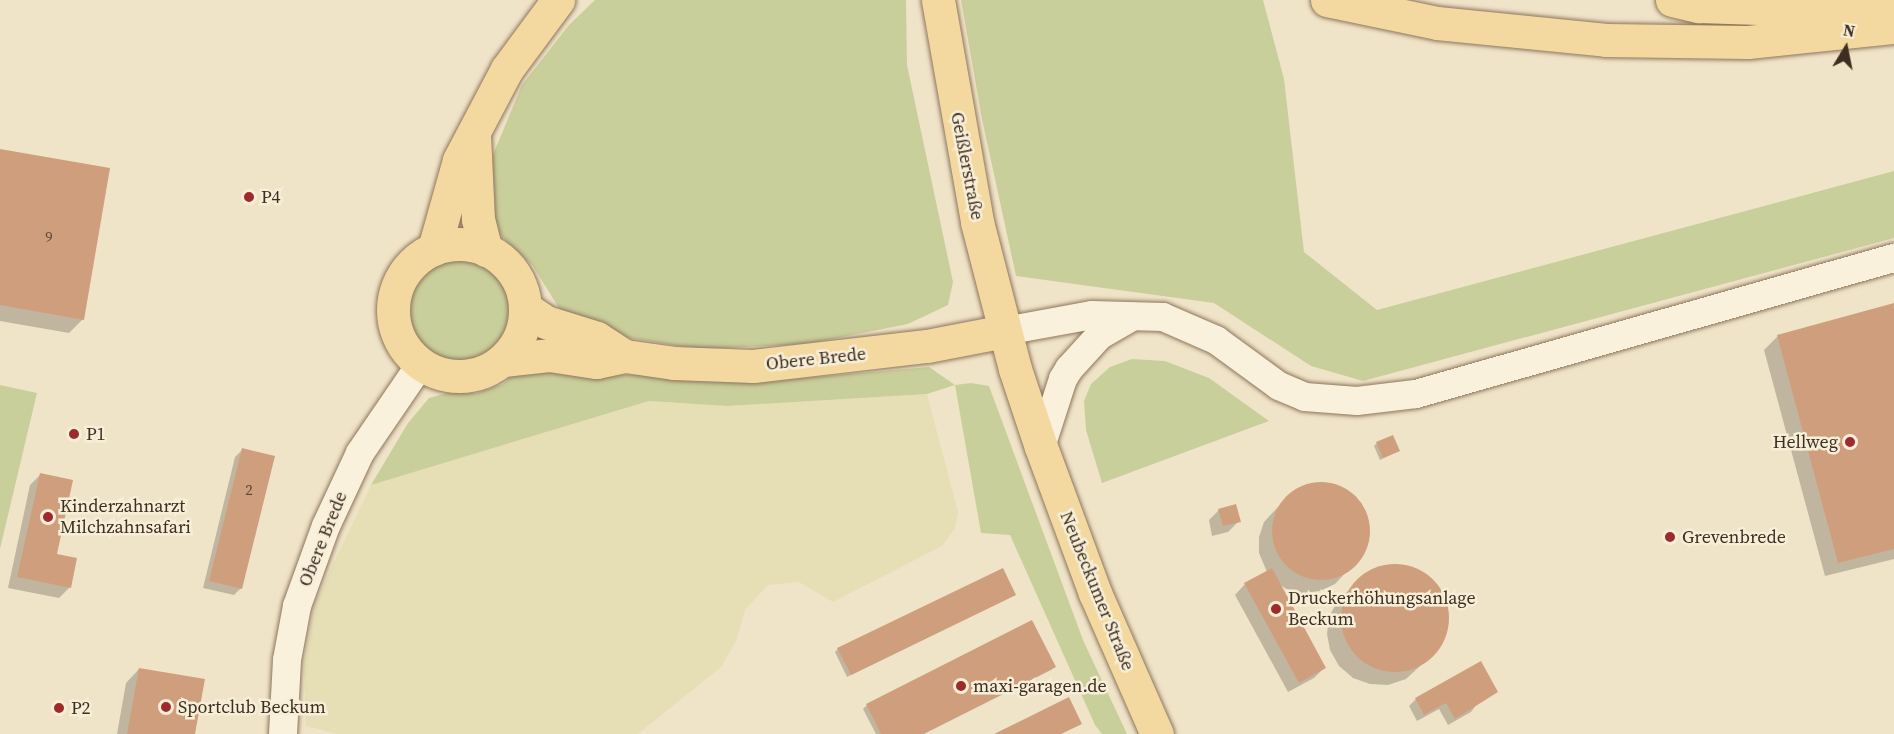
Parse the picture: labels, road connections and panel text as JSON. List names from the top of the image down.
{
  "streets": {
    "main road": ["Geißlerstraße", "Obere Brede", "Neubeckumer Straße"]
  },
  "crossings": [
    ["Geißlerstraße", "Obere Brede"],
    ["Geißlerstraße", "Neubeckumer Straße"],
    ["Obere Brede", "Neubeckumer Straße"]
  ],
  "places": [
    "P4",
    "P1",
    "Hellweg",
    "Kinderzahnarzt Milchzahnsafari",
    "Grevenbrede",
    "Druckerhöhungsanlage Beckum",
    "maxi-garagen.de",
    "Sportclub Beckum",
    "P2"
  ],
  "house_numbers": ["9", "2"],
  "north": "top"
}
